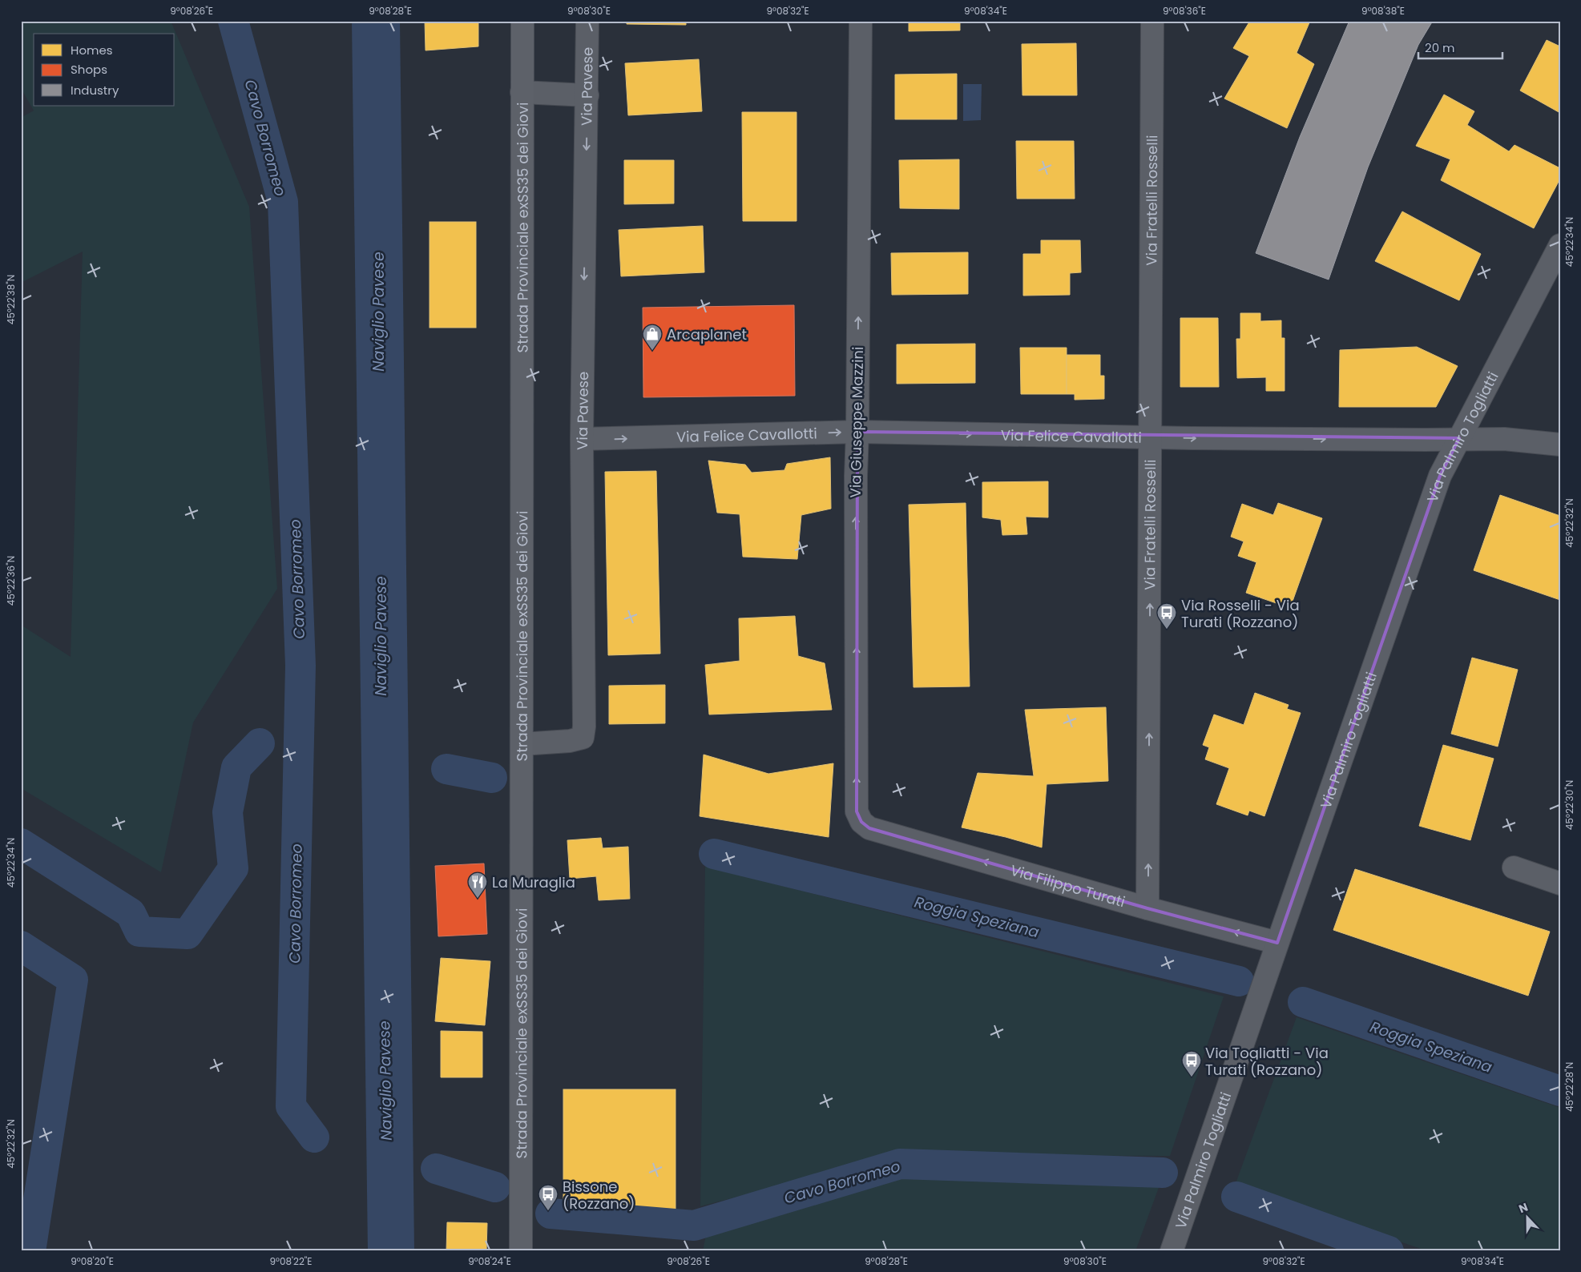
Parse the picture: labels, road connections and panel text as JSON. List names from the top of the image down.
{
  "streets": {
    "main road": ["Strada Provinciale exSS35 dei Giovi"],
    "street": [
      "Via Pavese",
      "Via Fratelli Rosselli",
      "Via Giuseppe Mazzini",
      "Via Felice Cavallotti",
      "Via Palmiro Togliatti",
      "Via Filippo Turati"
    ]
  },
  "crossings": [
    ["Via Pavese", "Strada Provinciale exSS35 dei Giovi"],
    ["Via Pavese", "Via Felice Cavallotti"],
    ["Via Fratelli Rosselli", "Via Felice Cavallotti"],
    ["Via Fratelli Rosselli", "Via Filippo Turati"],
    ["Via Giuseppe Mazzini", "Via Felice Cavallotti"],
    ["Via Giuseppe Mazzini", "Via Filippo Turati"],
    ["Via Felice Cavallotti", "Via Palmiro Togliatti"],
    ["Via Palmiro Togliatti", "Via Filippo Turati"]
  ],
  "one_way": [
    "Via Pavese",
    "Via Fratelli Rosselli",
    "Via Giuseppe Mazzini",
    "Via Felice Cavallotti",
    "Via Filippo Turati"
  ],
  "water": ["Cavo Borromeo", "Naviglio Pavese", "Roggia Speziana"],
  "places": {
    "shop": ["Arcaplanet"],
    "bus stop": ["Via Rosselli - Via Turati (Rozzano)", "Via Togliatti - Via Turati (Rozzano)", "Bissone (Rozzano)"],
    "restaurant": ["La Muraglia"]
  },
  "legend": ["Homes", "Shops", "Industry"],
  "scale_bar": "20 m",
  "north": "top",
  "coordinates": [
    "9°08'26\"E",
    "9°08'28\"E",
    "9°08'30\"E",
    "9°08'32\"E",
    "9°08'34\"E",
    "9°08'36\"E",
    "9°08'38\"E",
    "45°22'34\"N",
    "45°22'38\"N",
    "45°22'32\"N",
    "45°22'36\"N",
    "45°22'30\"N",
    "45°22'28\"N",
    "9°08'20\"E",
    "9°08'22\"E",
    "9°08'24\"E"
  ]
}
